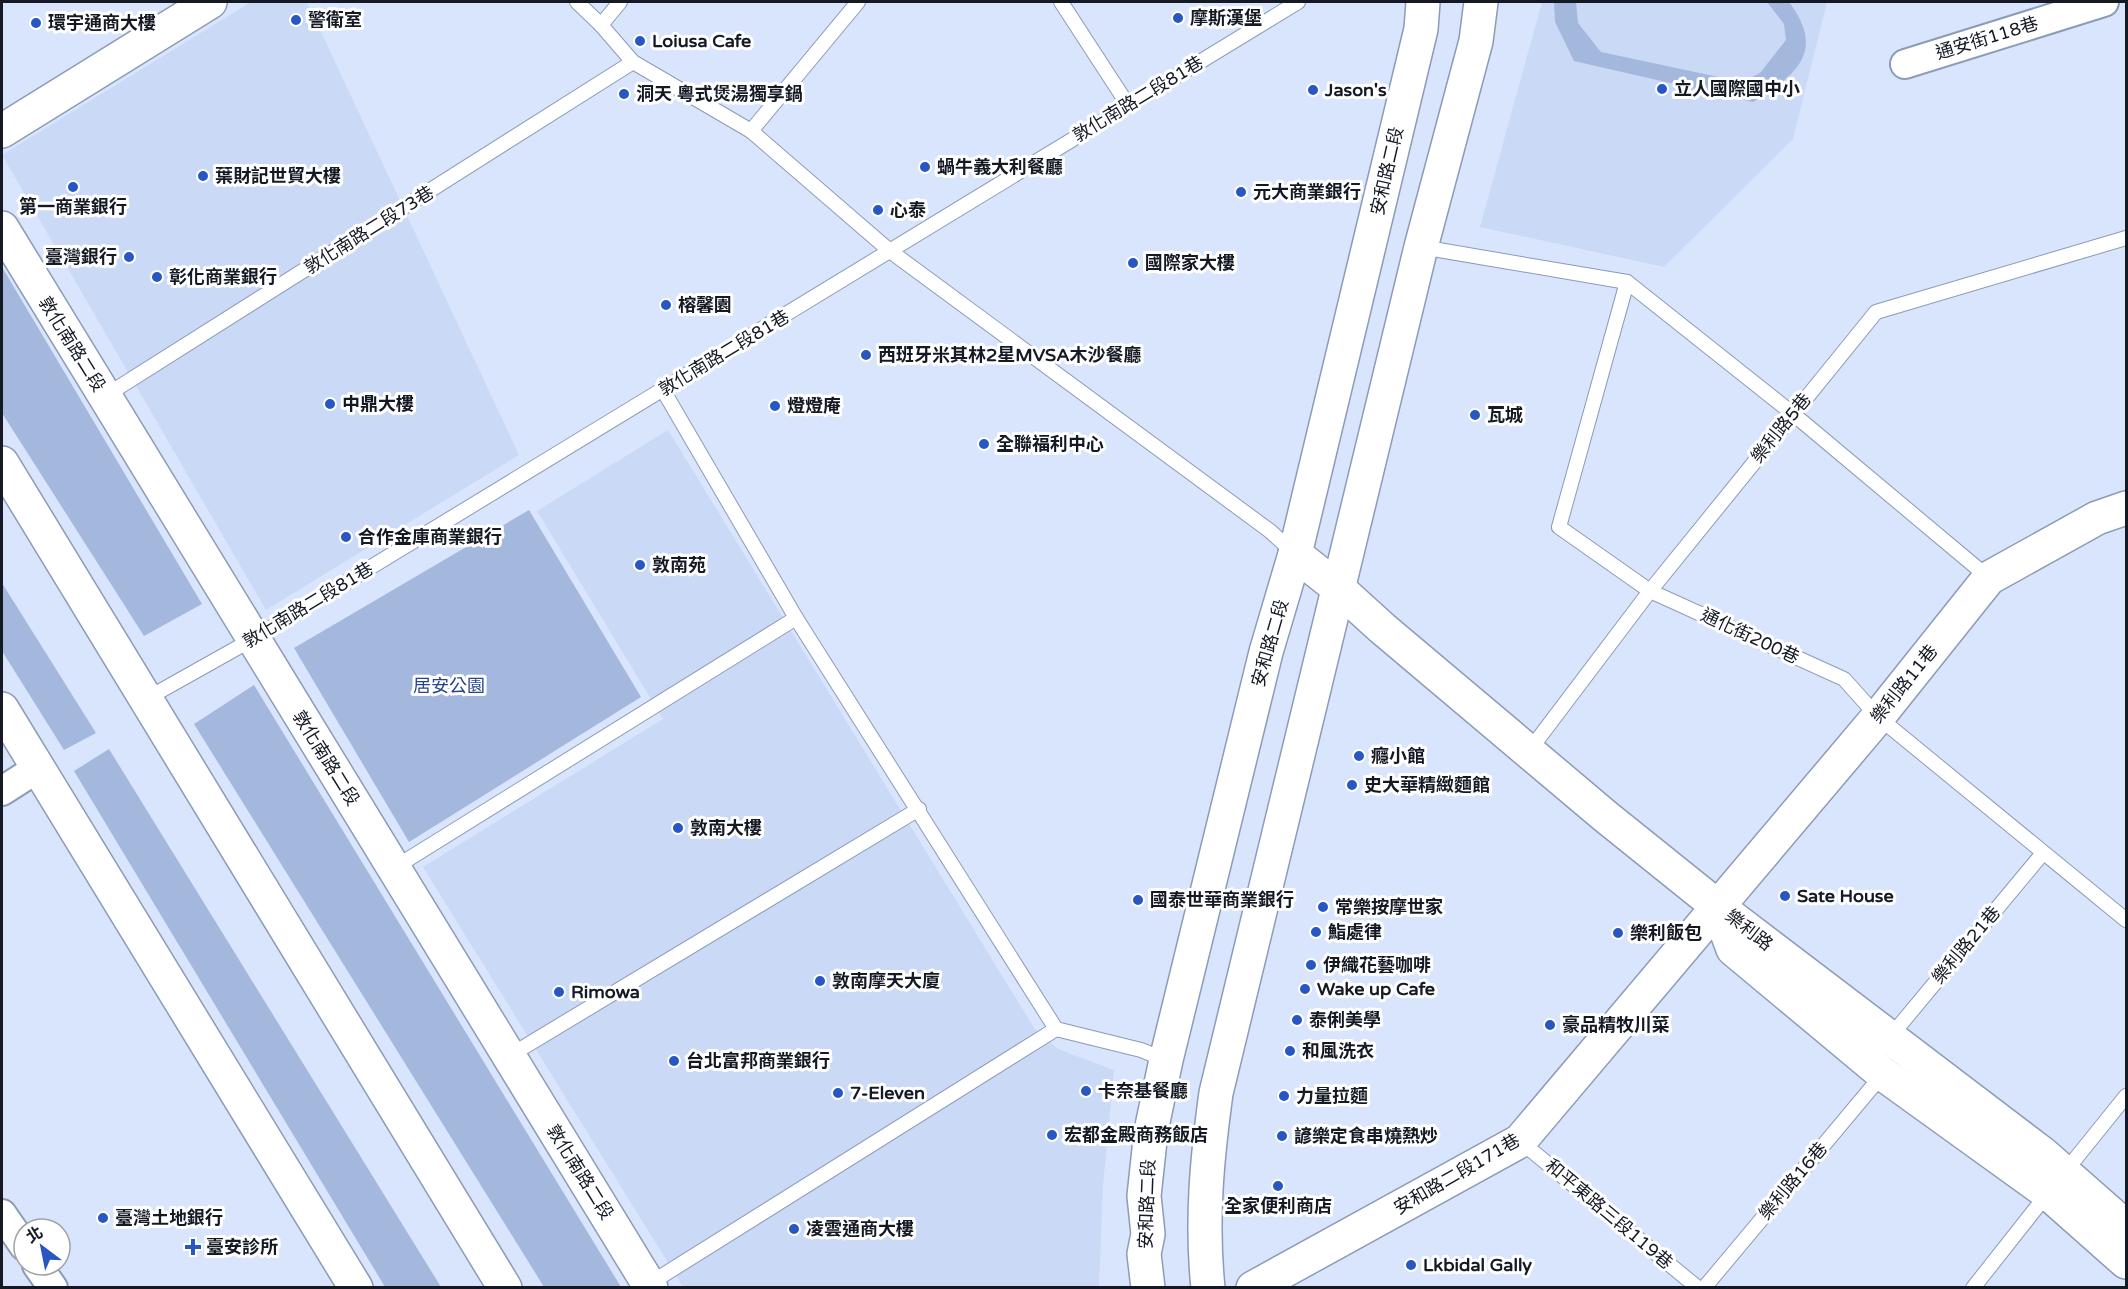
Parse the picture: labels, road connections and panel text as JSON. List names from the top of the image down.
{
  "streets": {
    "street": [
      "通安街118巷",
      "安和路二段",
      "敦化南路二段",
      "樂利路11巷",
      "樂利路",
      "安和路二段171巷"
    ],
    "lane": [
      "敦化南路二段81巷",
      "敦化南路二段73巷",
      "樂利路5巷",
      "通化街200巷",
      "樂利路21巷",
      "樂利路16巷",
      "和平東路三段119巷"
    ]
  },
  "crossings": [
    ["敦化南路二段81巷", "敦化南路二段"],
    ["敦化南路二段73巷", "敦化南路二段"],
    ["樂利路5巷", "通化街200巷"],
    ["通化街200巷", "樂利路11巷"],
    ["通化街200巷", "樂利路21巷"],
    ["樂利路11巷", "樂利路"],
    ["樂利路11巷", "安和路二段171巷"],
    ["樂利路", "樂利路21巷"],
    ["樂利路", "安和路二段171巷"],
    ["樂利路", "樂利路16巷"],
    ["安和路二段171巷", "和平東路三段119巷"]
  ],
  "parks": ["居安公園"],
  "places": {
    "other": [
      "摩斯漢堡",
      "警衛室",
      "環宇通商大樓",
      "Loiusa Cafe",
      "立人國際國中小",
      "Jason's",
      "洞天 粵式煲湯獨享鍋",
      "蝸牛義大利餐廳",
      "葉財記世貿大樓",
      "第一商業銀行",
      "元大商業銀行",
      "心泰",
      "臺灣銀行",
      "國際家大樓",
      "彰化商業銀行",
      "榕馨園",
      "西班牙米其林2星MVSA木沙餐廳",
      "中鼎大樓",
      "燈燈庵",
      "瓦城",
      "全聯福利中心",
      "合作金庫商業銀行",
      "敦南苑",
      "癮小館",
      "史大華精緻麵館",
      "敦南大樓",
      "Sate House",
      "國泰世華商業銀行",
      "常樂按摩世家",
      "鮨處律",
      "樂利飯包",
      "伊織花藝咖啡",
      "敦南摩天大廈",
      "Wake up Cafe",
      "Rimowa",
      "泰俐美學",
      "豪品精牧川菜",
      "和風洗衣",
      "台北富邦商業銀行",
      "卡奈基餐廳",
      "7-Eleven",
      "力量拉麵",
      "宏都金殿商務飯店",
      "諺樂定食串燒熱炒",
      "全家便利商店",
      "臺灣土地銀行",
      "凌雲通商大樓",
      "Lkbidal Gally"
    ],
    "health": ["臺安診所"]
  },
  "north": "top left"
}
